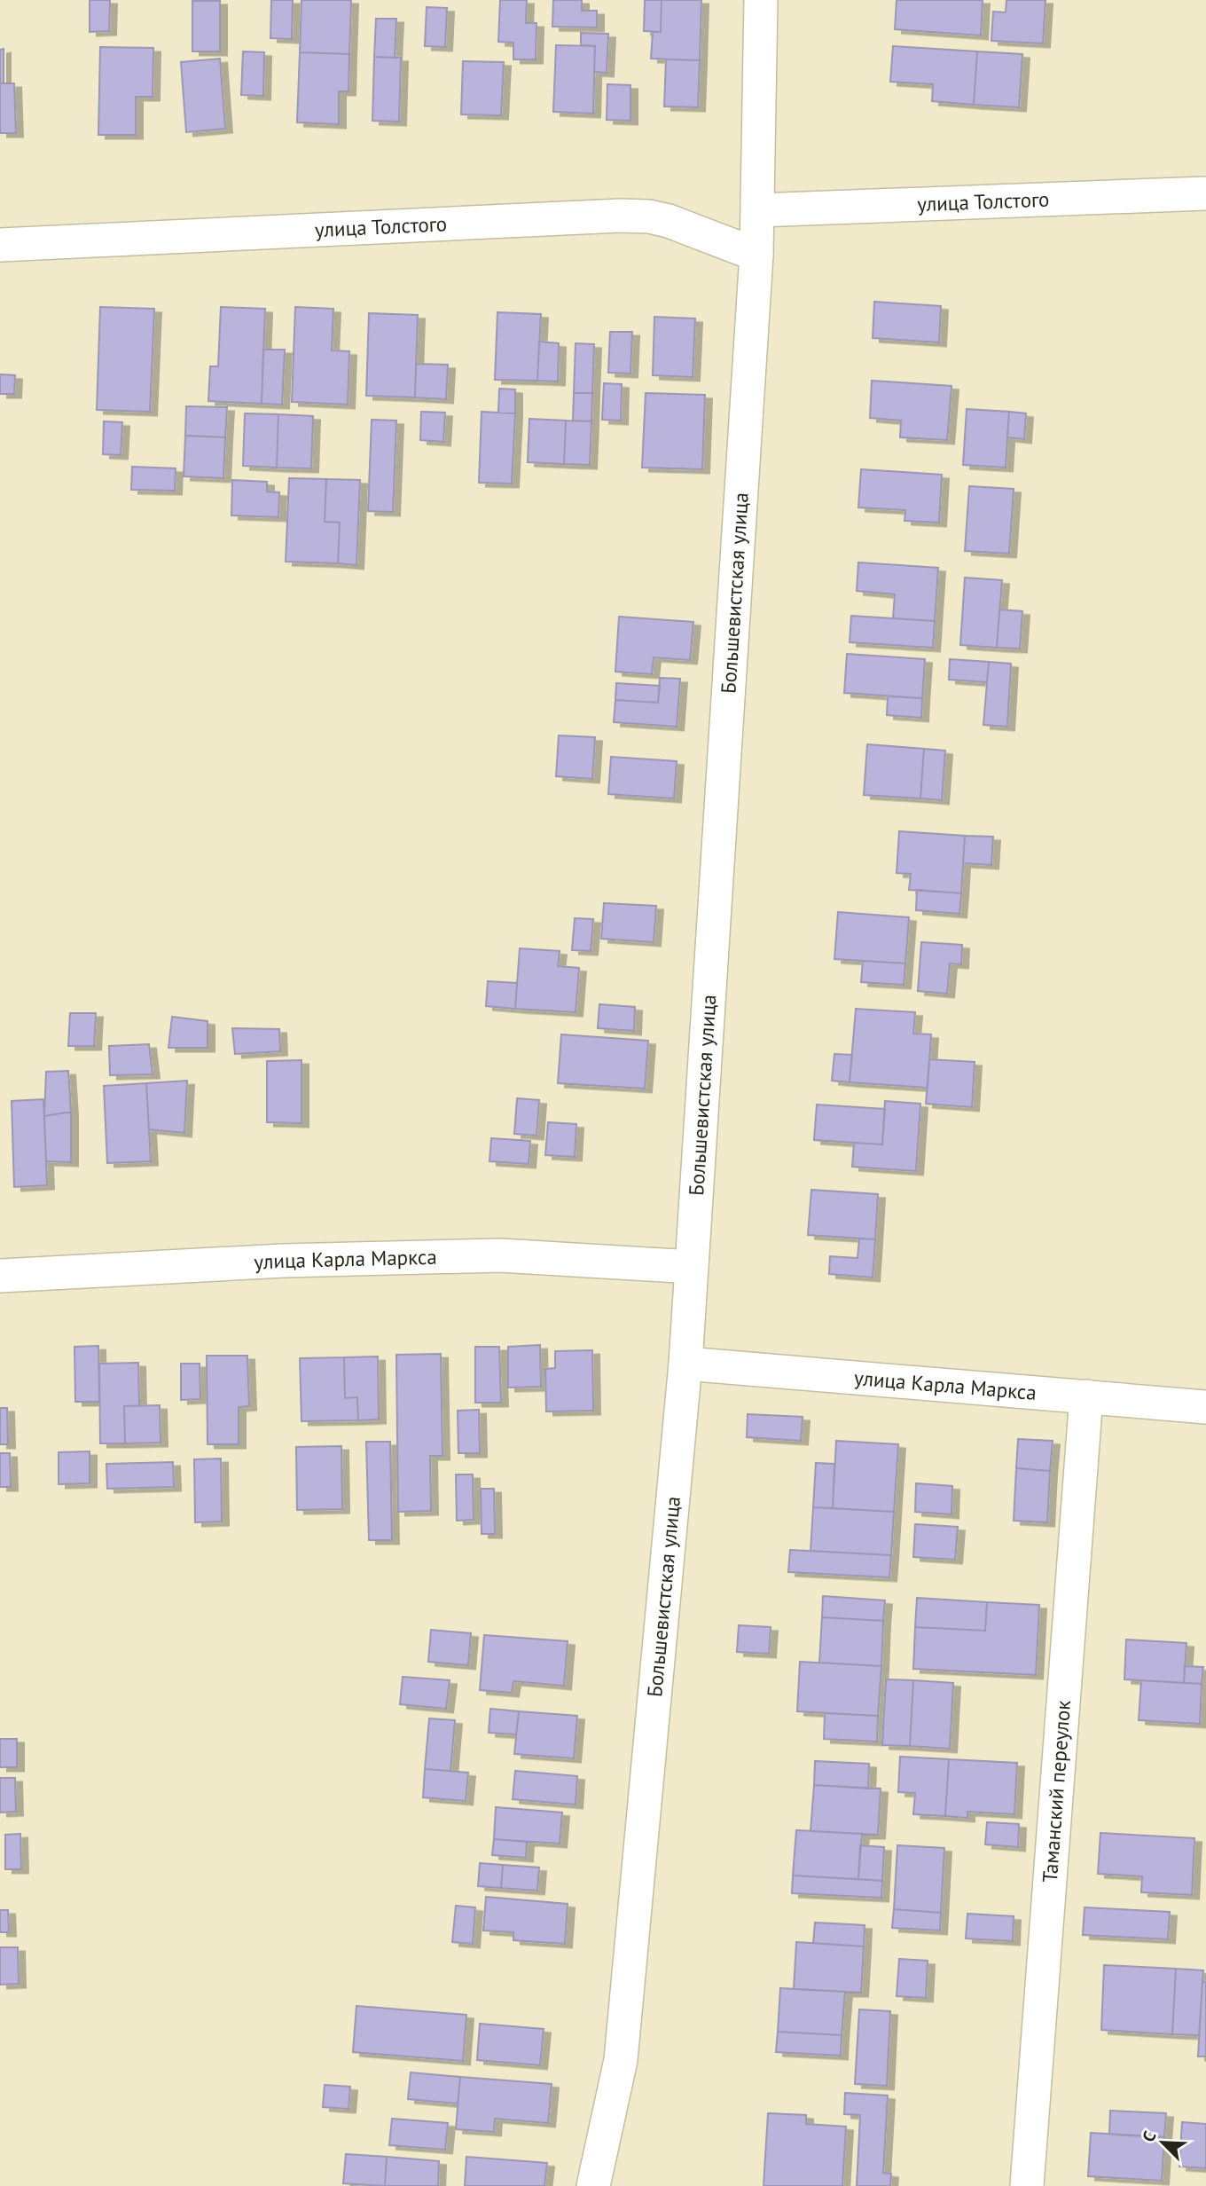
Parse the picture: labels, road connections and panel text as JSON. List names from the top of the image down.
{
  "streets": {
    "street": [
      "улица Толстого",
      "Большевистская улица",
      "улица Карла Маркса",
      "Таманский переулок"
    ]
  },
  "crossings": [
    ["улица Толстого", "Большевистская улица"],
    ["Большевистская улица", "улица Карла Маркса"],
    ["улица Карла Маркса", "Таманский переулок"]
  ],
  "north": "top left"
}
